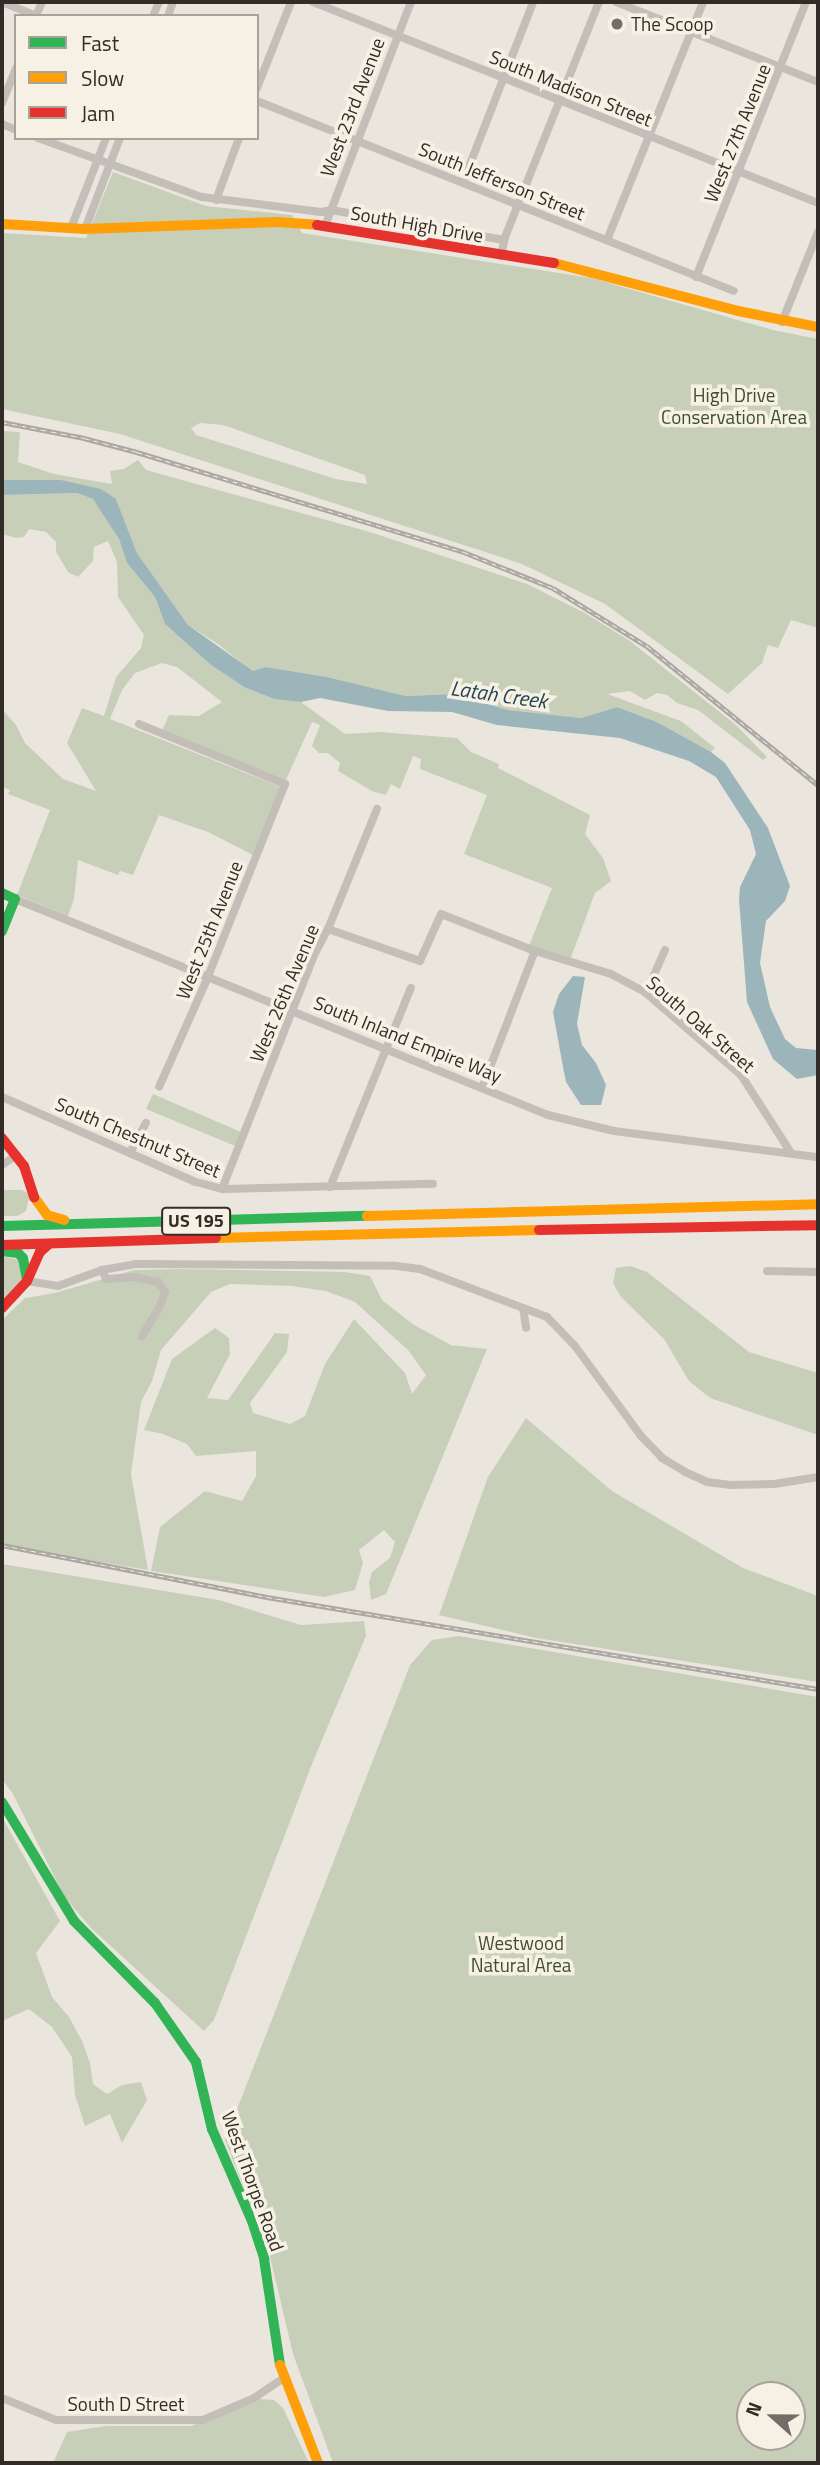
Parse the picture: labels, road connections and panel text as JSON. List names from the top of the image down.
{
  "streets": {
    "main road": [
      "South High Drive",
      "South Inland Empire Way",
      "US 195",
      "West Thorpe Road"
    ],
    "street": [
      "South Madison Street",
      "West 23rd Avenue",
      "West 27th Avenue",
      "South Jefferson Street",
      "West 25th Avenue",
      "West 26th Avenue",
      "South Oak Street",
      "South Chestnut Street",
      "South D Street"
    ]
  },
  "crossings": [
    ["South Madison Street", "West 23rd Avenue"],
    ["South Madison Street", "West 27th Avenue"],
    ["West 23rd Avenue", "South Jefferson Street"],
    ["West 23rd Avenue", "South High Drive"],
    ["West 27th Avenue", "South Jefferson Street"],
    ["West 25th Avenue", "South Inland Empire Way"],
    ["West 26th Avenue", "South Oak Street"],
    ["West 26th Avenue", "South Inland Empire Way"],
    ["West 26th Avenue", "South Chestnut Street"],
    ["South Oak Street", "South Inland Empire Way"],
    ["West Thorpe Road", "South D Street"]
  ],
  "water": ["Latah Creek"],
  "parks": ["High Drive Conservation Area", "Westwood Natural Area"],
  "places": ["The Scoop"],
  "legend": ["Fast", "Slow", "Jam"],
  "north": "left"
}
